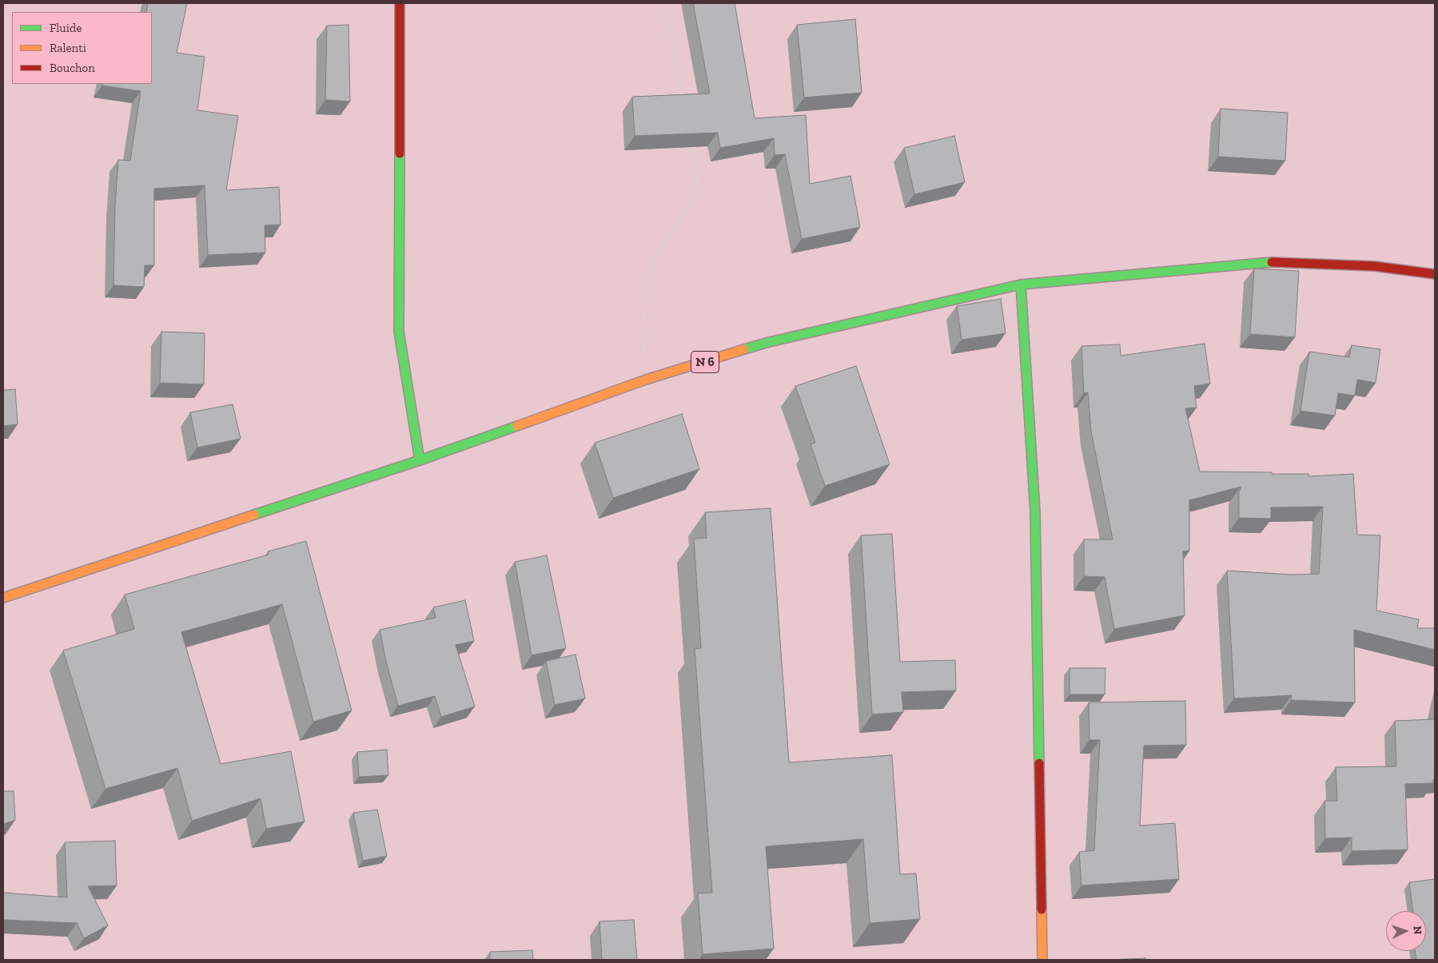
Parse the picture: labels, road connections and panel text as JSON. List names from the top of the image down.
{
  "streets": {
    "main road": ["N 6"]
  },
  "legend": ["Fluide", "Ralenti", "Bouchon"],
  "north": "right"
}
